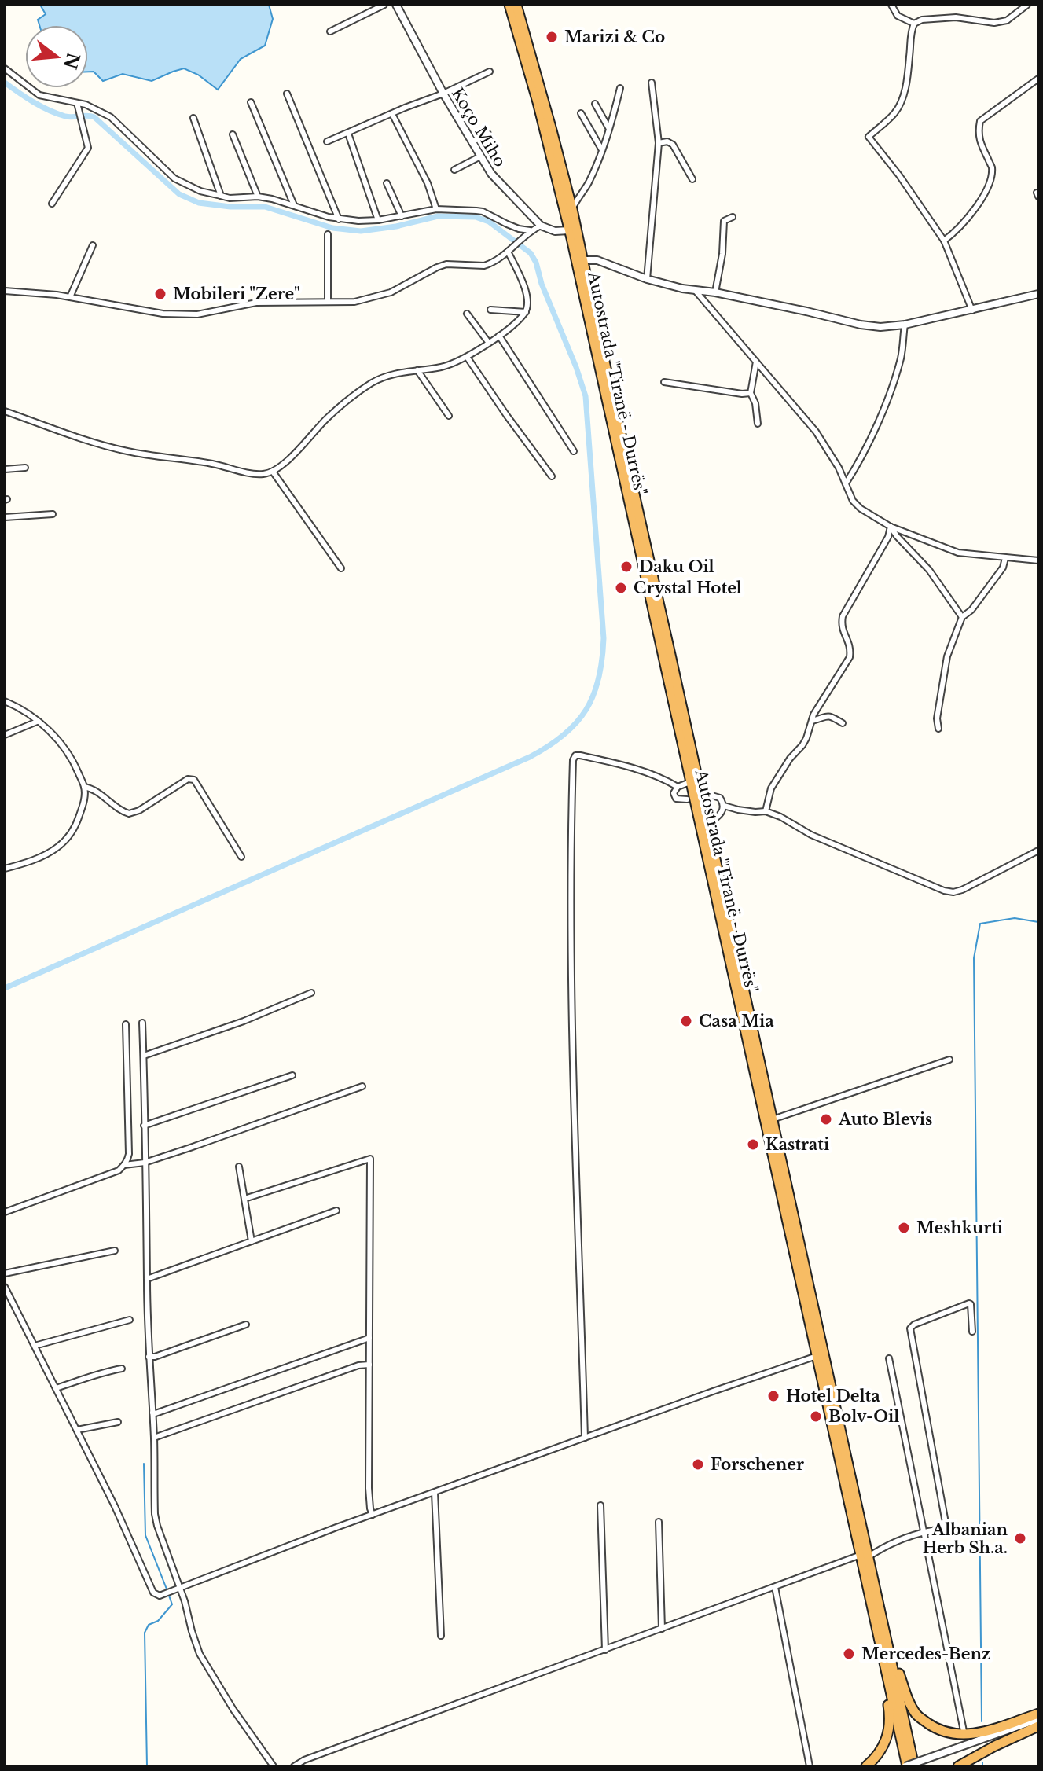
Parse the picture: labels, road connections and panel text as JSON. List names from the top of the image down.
{
  "streets": {
    "highway": ["Autostrada \"Tiranë - Durrës\""],
    "street": ["Koço Miho"]
  },
  "places": [
    "Marizi & Co",
    "Mobileri \"Zere\"",
    "Daku Oil",
    "Crystal Hotel",
    "Casa Mia",
    "Auto Blevis",
    "Kastrati",
    "Meshkurti",
    "Hotel Delta",
    "Bolv-Oil",
    "Forschener",
    "Albanian Herb Sh.a.",
    "Mercedes-Benz"
  ],
  "north": "right"
}
